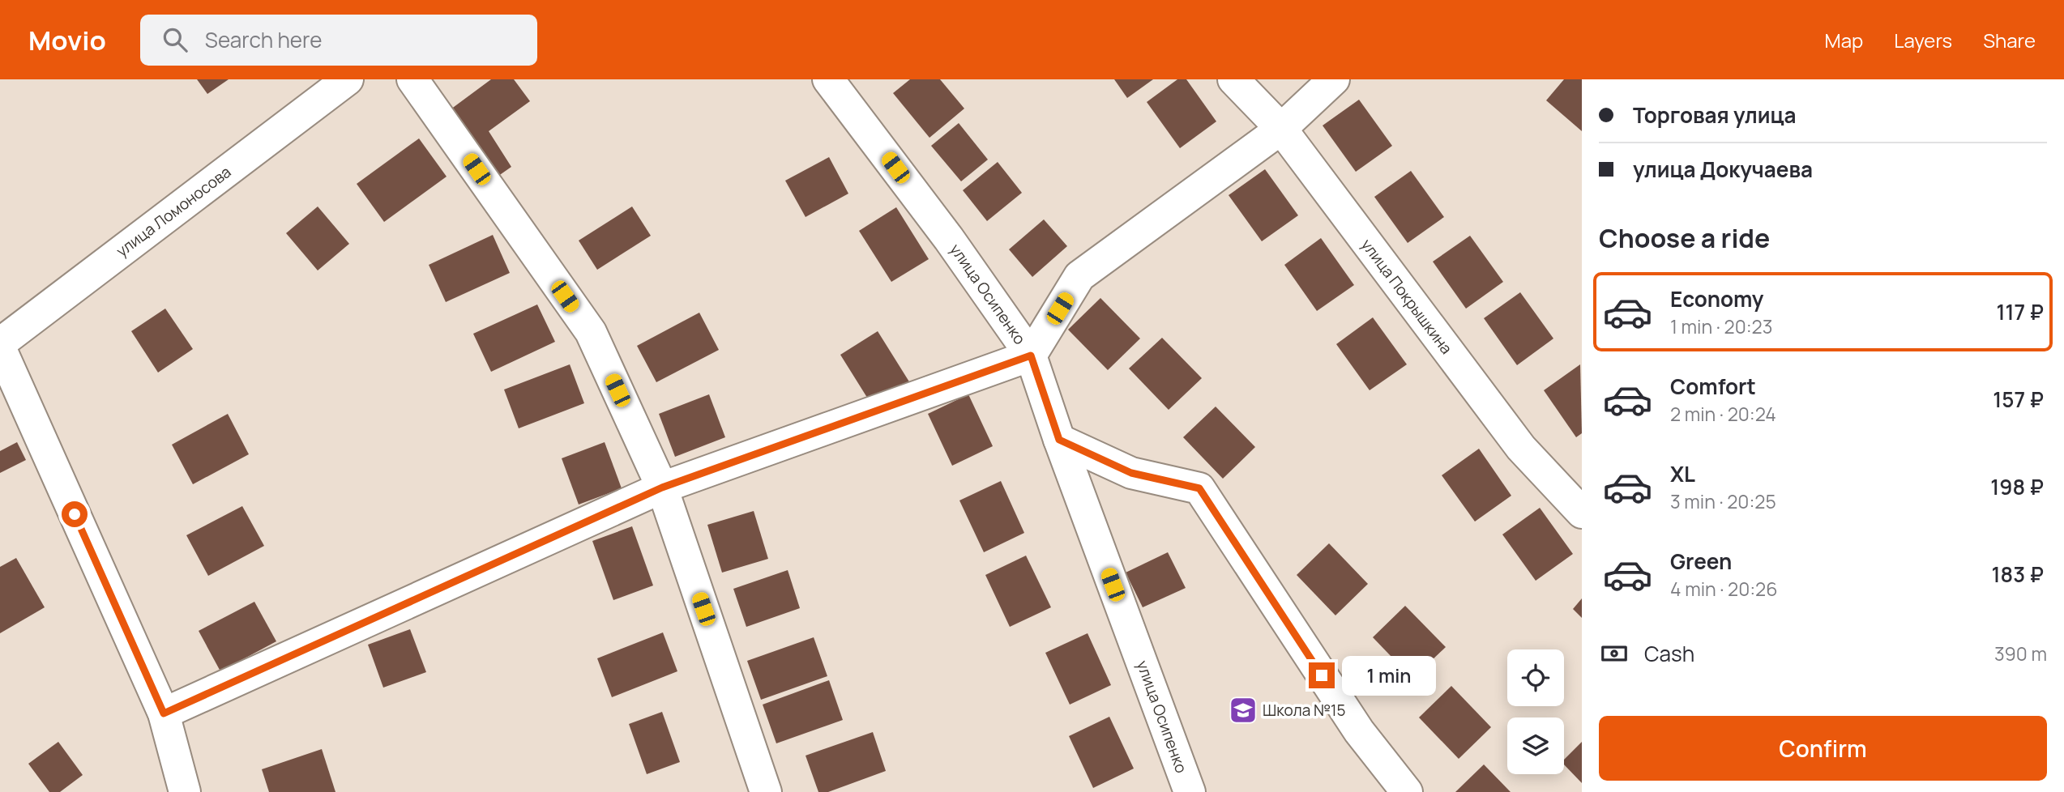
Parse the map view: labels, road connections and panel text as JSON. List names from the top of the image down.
{
  "streets": {
    "street": ["улица Ломоносова", "улица Осипенко", "улица Покрышкина"]
  },
  "places": {
    "school or university": ["Школа №15"]
  },
  "page": {
    "header": "Movio",
    "search": "Search here",
    "nav": ["Map", "Layers", "Share"],
    "banner": ["Торговая улица", "улица Докучаева"],
    "heading": "Choose a ride",
    "list": [
      {
        "name": "Economy",
        "note": "1 min · 20:23",
        "value": "117 ₽"
      },
      {
        "name": "Comfort",
        "note": "2 min · 20:24",
        "value": "157 ₽"
      },
      {
        "name": "XL",
        "note": "3 min · 20:25",
        "value": "198 ₽"
      },
      {
        "name": "Green",
        "note": "4 min · 20:26",
        "value": "183 ₽"
      }
    ],
    "pay": ["Cash", "390 m"],
    "bubble": "1 min",
    "buttons": "Confirm"
  }
}
